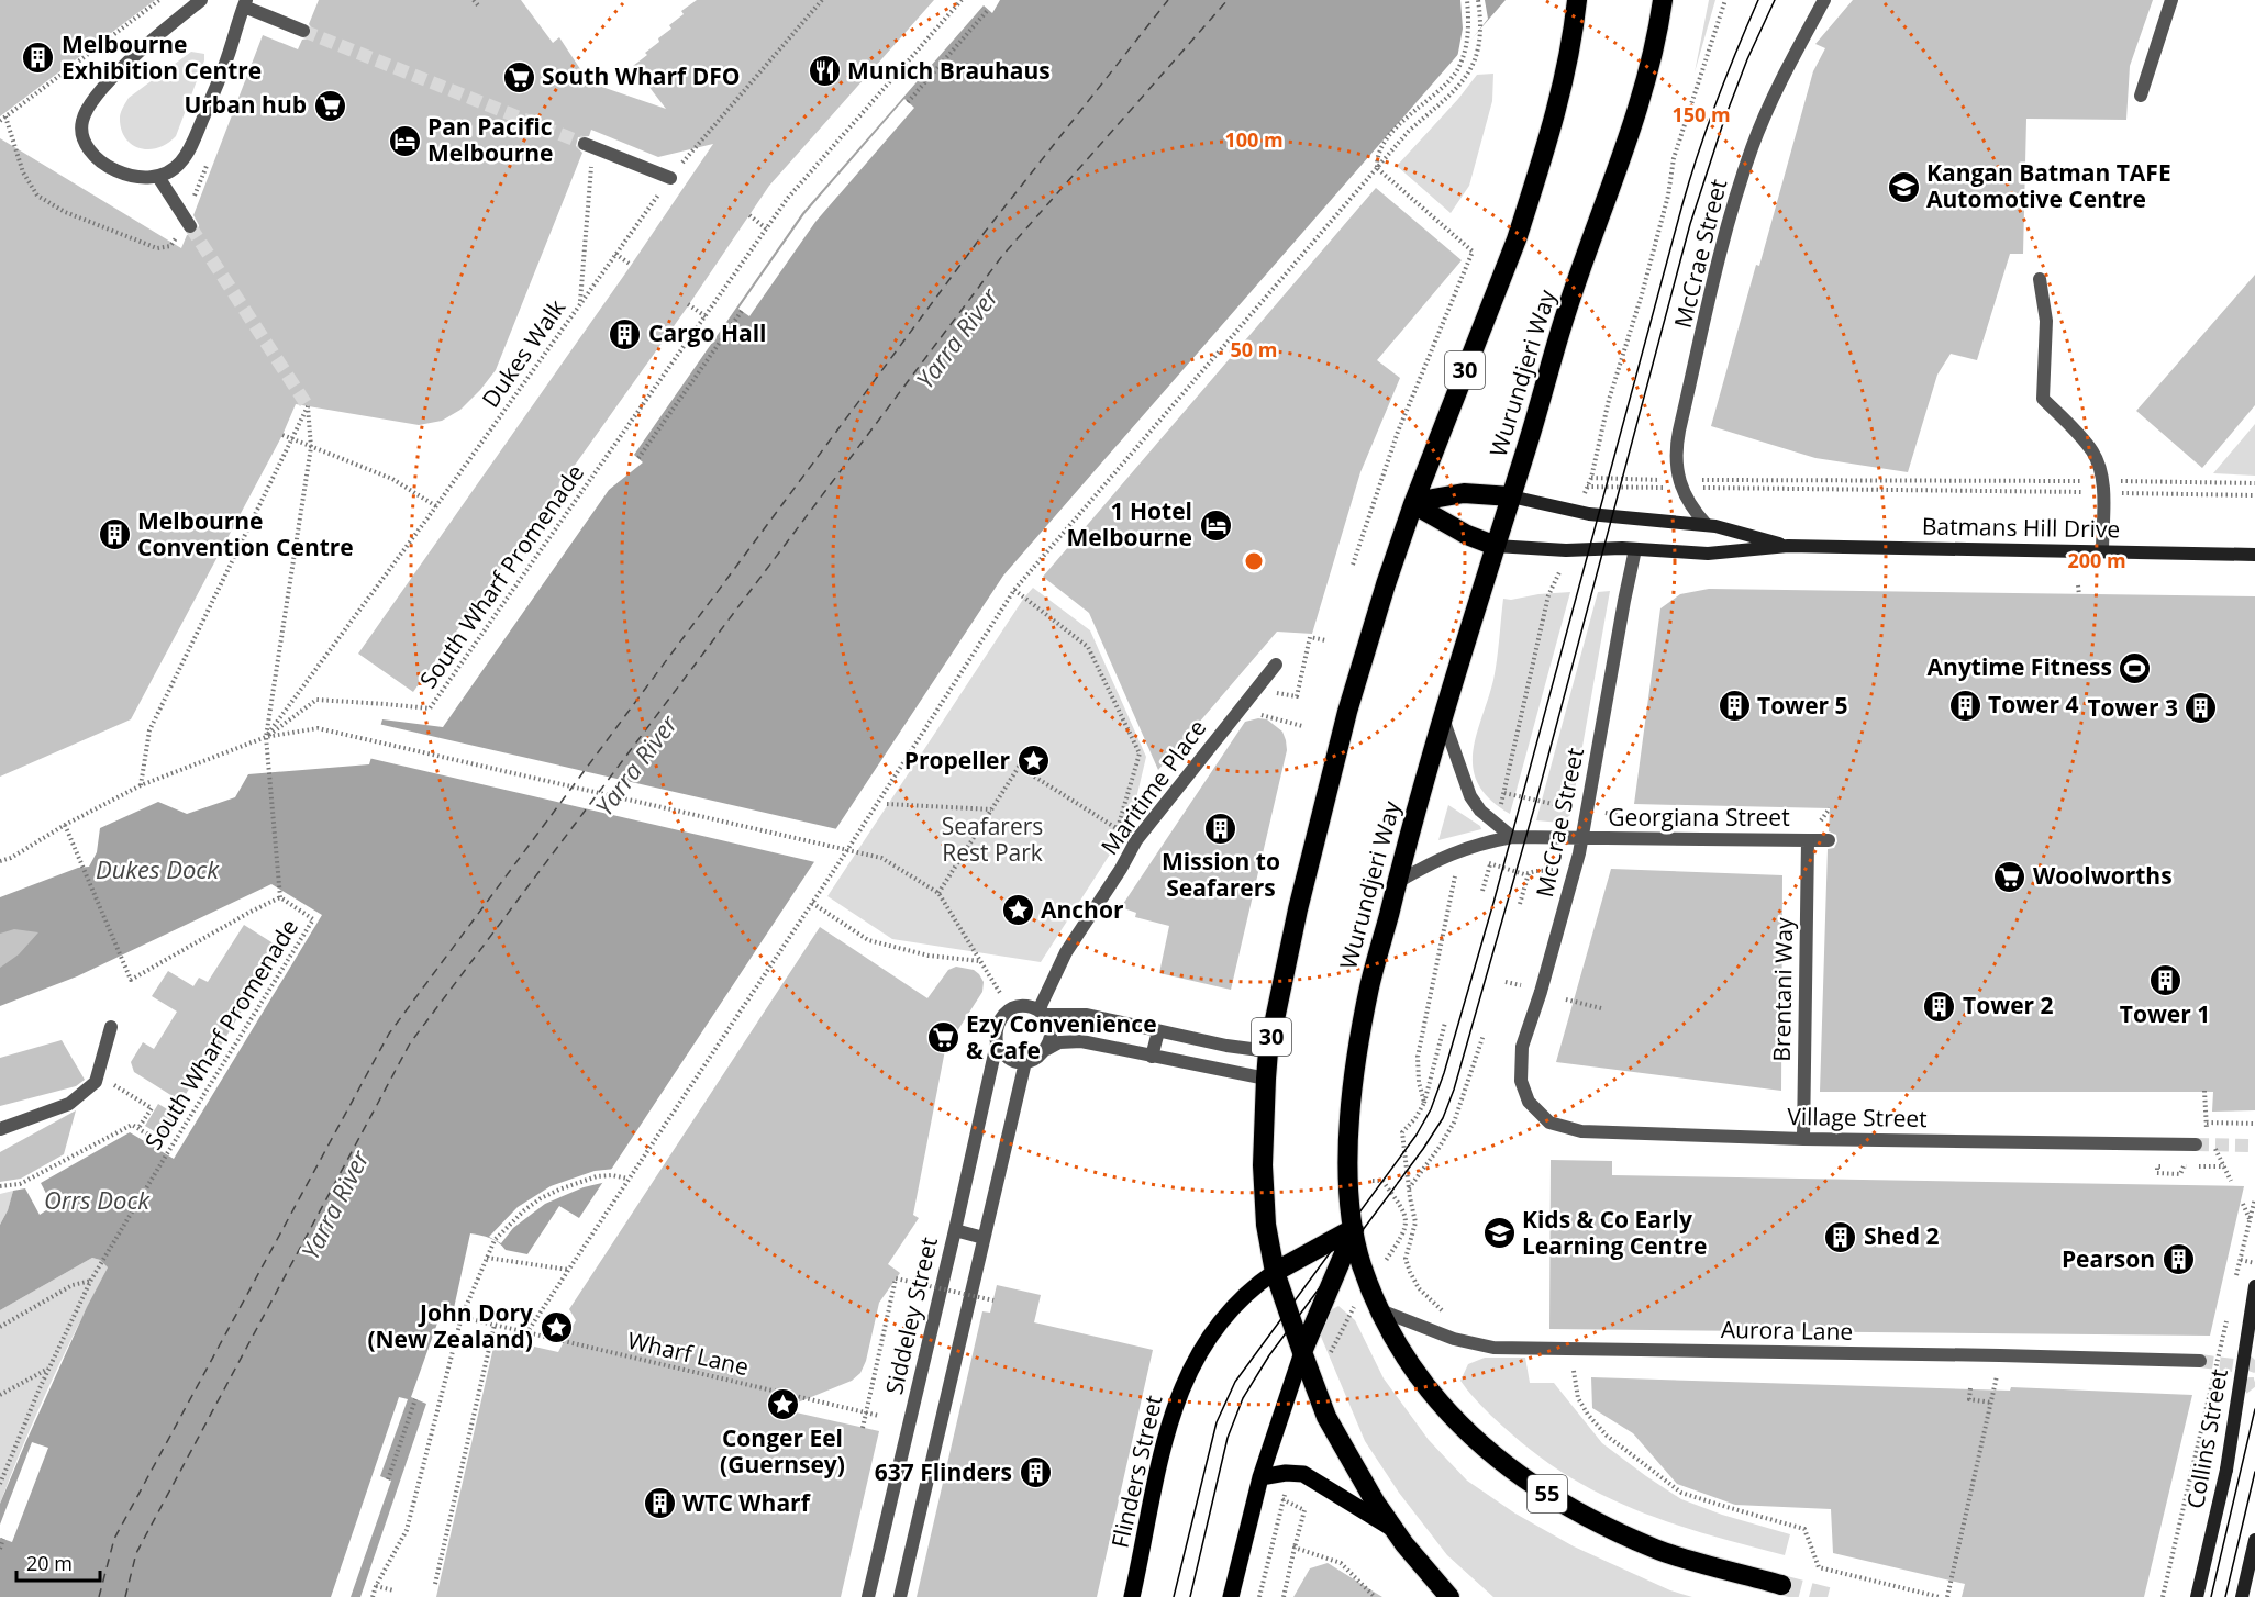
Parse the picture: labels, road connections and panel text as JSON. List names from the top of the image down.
{
  "streets": {
    "highway": ["30", "Wurundjeri Way", "55"],
    "main road": ["Flinders Street"],
    "street": [
      "McCrae Street",
      "Batmans Hill Drive",
      "Maritime Place",
      "Georgiana Street",
      "Brentani Way",
      "Village Street",
      "Siddeley Street",
      "Aurora Lane",
      "Collins Street"
    ],
    "path": ["Dukes Walk", "South Wharf Promenade", "Wharf Lane"]
  },
  "crossings": [
    ["McCrae Street", "Batmans Hill Drive"],
    ["McCrae Street", "Georgiana Street"],
    ["McCrae Street", "Village Street"],
    ["Dukes Walk", "South Wharf Promenade"],
    ["30", "Flinders Street"],
    ["Wurundjeri Way", "Batmans Hill Drive"],
    ["Wurundjeri Way", "Georgiana Street"],
    ["Wurundjeri Way", "Aurora Lane"],
    ["Maritime Place", "Siddeley Street"],
    ["Georgiana Street", "Brentani Way"],
    ["Brentani Way", "Village Street"]
  ],
  "water": ["Yarra River", "Dukes Dock", "Orrs Dock"],
  "parks": ["Seafarers Rest Park"],
  "places": {
    "building": [
      "Melbourne Exhibition Centre",
      "Cargo Hall",
      "Melbourne Convention Centre",
      "Tower 4",
      "Tower 5",
      "Tower 3",
      "Mission to Seafarers",
      "Tower 1",
      "Tower 2",
      "Shed 2",
      "Pearson",
      "637 Flinders",
      "WTC Wharf"
    ],
    "restaurant": ["Munich Brauhaus"],
    "supermarket": [
      "South Wharf DFO",
      "Urban hub",
      "Woolworths",
      "Ezy Convenience & Cafe"
    ],
    "hotel": ["Pan Pacific Melbourne", "1 Hotel Melbourne"],
    "school or university": ["Kangan Batman TAFE Automotive Centre", "Kids & Co Early Learning Centre"],
    "sports": ["Anytime Fitness"],
    "place": [
      "Propeller",
      "Anchor",
      "John Dory (New Zealand)",
      "Conger Eel (Guernsey)"
    ]
  },
  "scale_bar": "20 m",
  "rings": [
    "150 m",
    "100 m",
    "50 m",
    "200 m"
  ]
}
